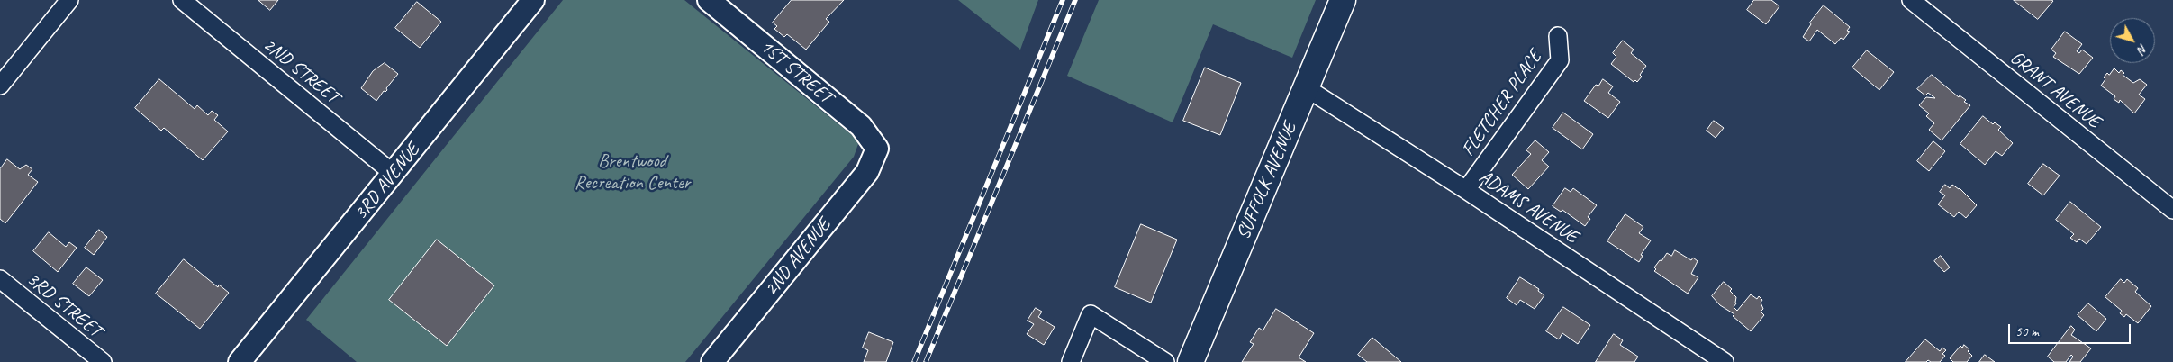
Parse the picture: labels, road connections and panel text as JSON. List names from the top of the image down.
{
  "streets": {
    "main road": ["SUFFOLK AVENUE"],
    "street": [
      "2ND STREET",
      "1ST STREET",
      "GRANT AVENUE",
      "FLETCHER PLACE",
      "3RD AVENUE",
      "ADAMS AVENUE",
      "2ND AVENUE",
      "3RD STREET"
    ]
  },
  "crossings": [
    ["2ND STREET", "3RD AVENUE"],
    ["1ST STREET", "2ND AVENUE"],
    ["FLETCHER PLACE", "ADAMS AVENUE"],
    ["SUFFOLK AVENUE", "ADAMS AVENUE"]
  ],
  "parks": ["Brentwood Recreation Center"],
  "scale_bar": "50 m",
  "north": "bottom right"
}
